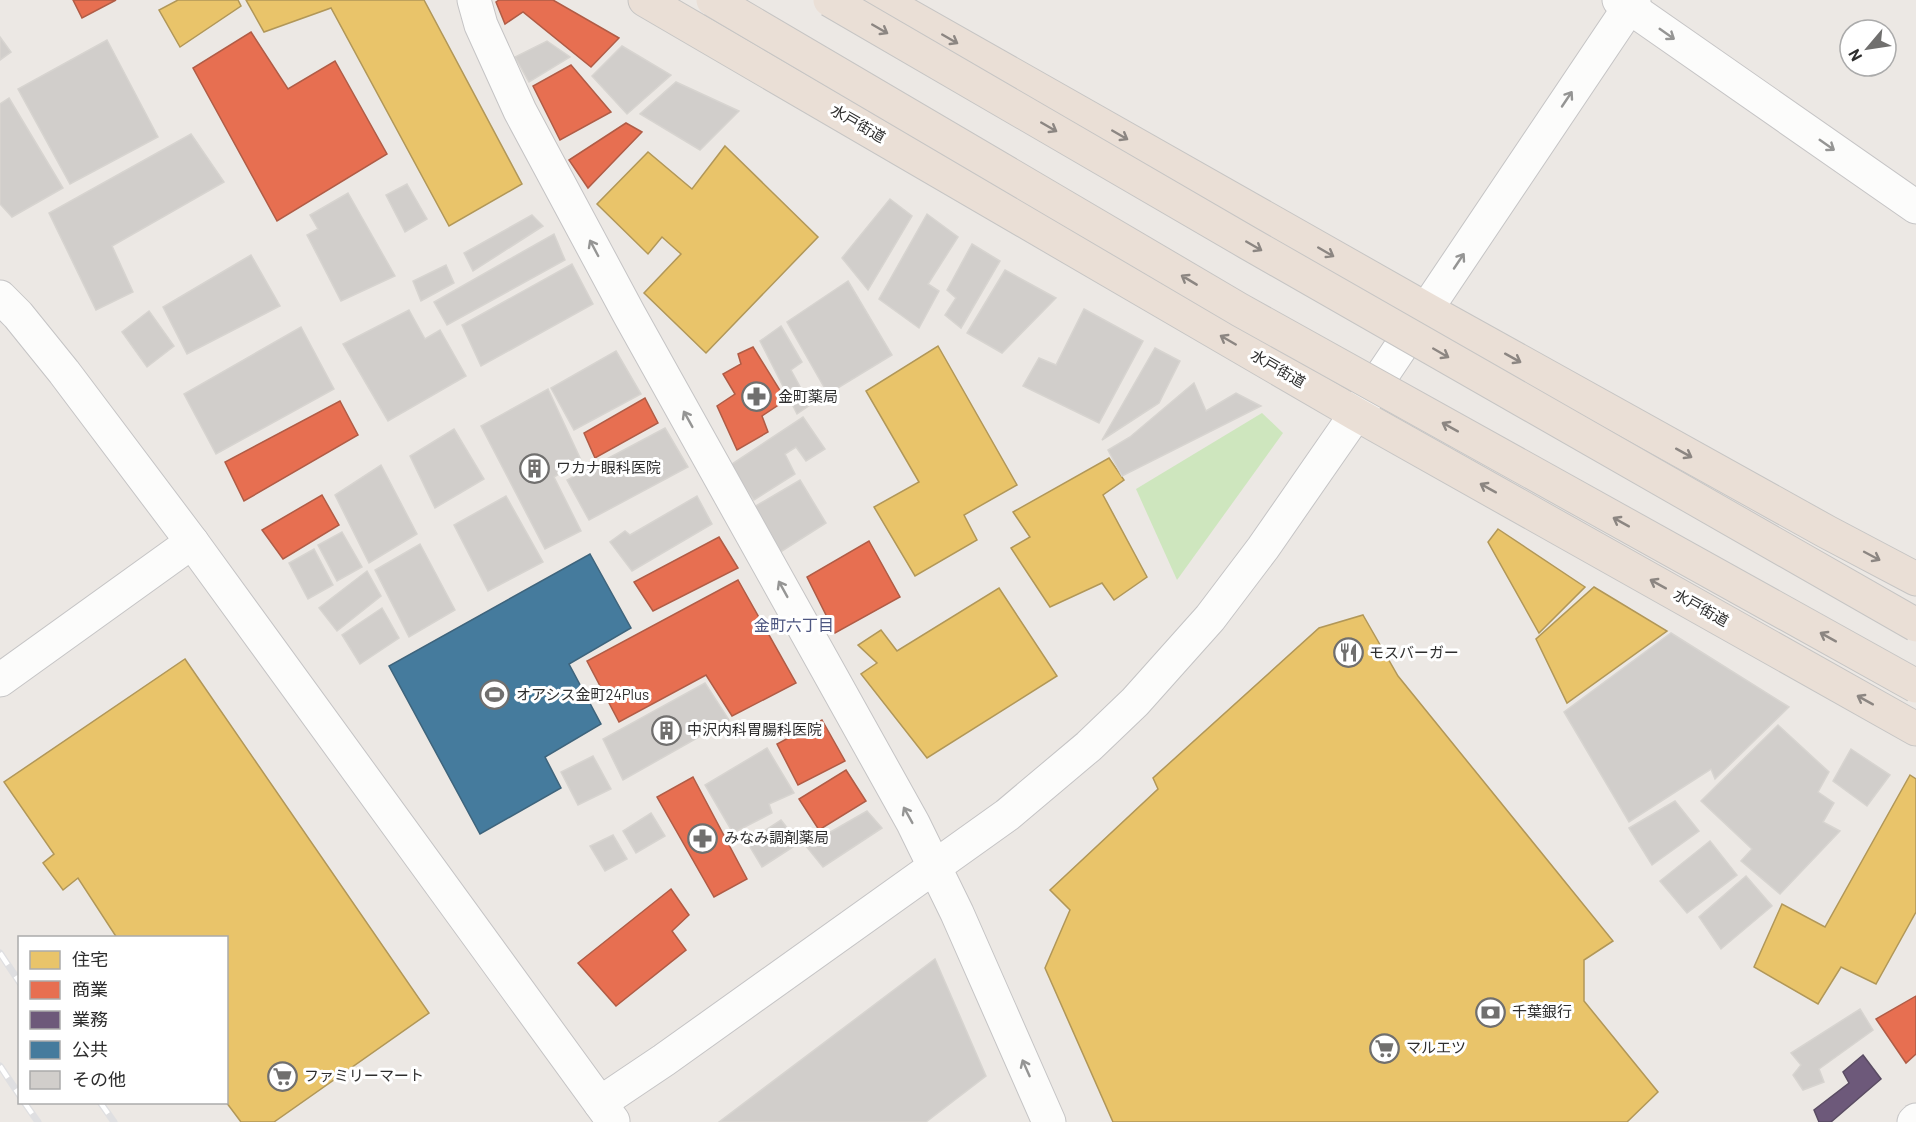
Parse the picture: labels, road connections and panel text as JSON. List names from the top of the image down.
{
  "streets": {
    "highway": ["水戸街道"]
  },
  "districts": ["金町六丁目"],
  "places": {
    "pharmacy": ["金町薬局", "みなみ調剤薬局"],
    "building": ["ワカナ眼科医院", "中沢内科胃腸科医院"],
    "restaurant": ["モスバーガー"],
    "sports": ["オアシス金町24Plus"],
    "bank": ["千葉銀行"],
    "supermarket": ["マルエツ", "ファミリーマート"]
  },
  "legend": [
    "住宅",
    "商業",
    "業務",
    "公共",
    "その他"
  ],
  "north": "bottom left"
}
